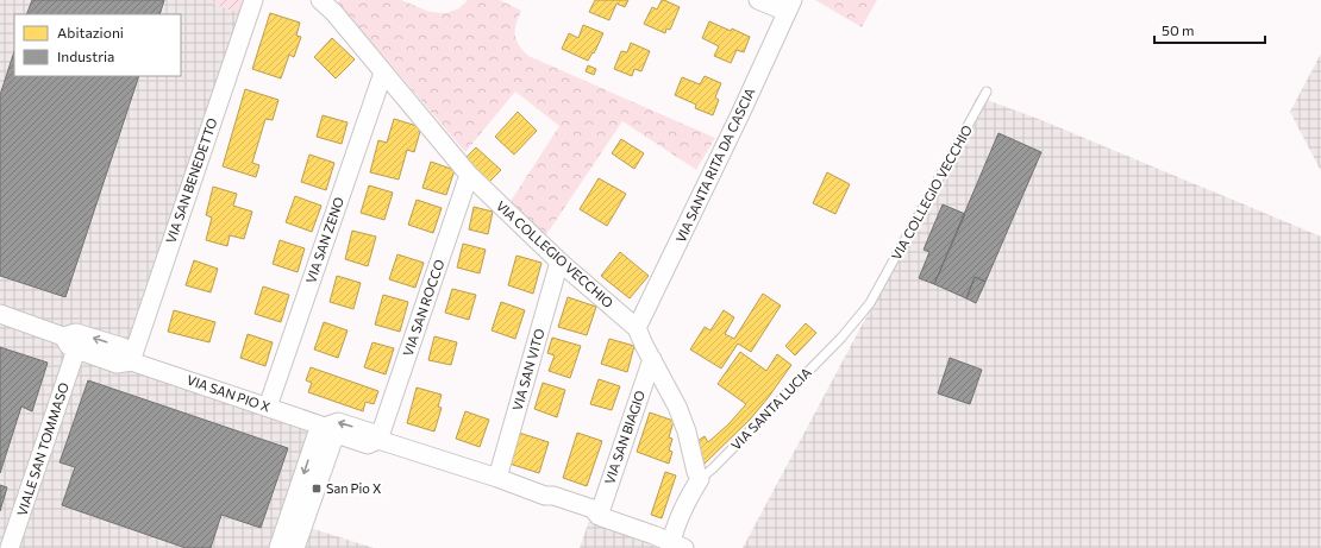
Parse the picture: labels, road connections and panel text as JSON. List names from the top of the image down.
{
  "streets": {
    "street": [
      "VIA SANTA RITA DA CASCIA",
      "VIA SAN BENEDETTO",
      "VIA COLLEGIO VECCHIO",
      "VIA SAN ZENO",
      "VIA SAN ROCCO",
      "VIA SAN VITO",
      "VIA SAN PIO X",
      "VIA SAN BIAGIO",
      "VIALE SAN TOMMASO"
    ],
    "lane": ["VIA SANTA LUCIA"]
  },
  "crossings": [
    ["VIA SANTA RITA DA CASCIA", "VIA COLLEGIO VECCHIO"],
    ["VIA SAN BENEDETTO", "VIA SAN PIO X"],
    ["VIA COLLEGIO VECCHIO", "VIA SAN ZENO"],
    ["VIA COLLEGIO VECCHIO", "VIA SAN ROCCO"],
    ["VIA COLLEGIO VECCHIO", "VIA SAN VITO"],
    ["VIA COLLEGIO VECCHIO", "VIA SANTA LUCIA"],
    ["VIA COLLEGIO VECCHIO", "VIA SAN BIAGIO"],
    ["VIA SAN ZENO", "VIA SAN PIO X"],
    ["VIA SAN ROCCO", "VIA SAN PIO X"],
    ["VIA SAN VITO", "VIA SAN PIO X"],
    ["VIA SAN PIO X", "VIA SAN BIAGIO"],
    ["VIA SAN PIO X", "VIALE SAN TOMMASO"]
  ],
  "places": {
    "transit": ["San Pio X"]
  },
  "legend": ["Abitazioni", "Industria"],
  "scale_bar": "50 m"
}
